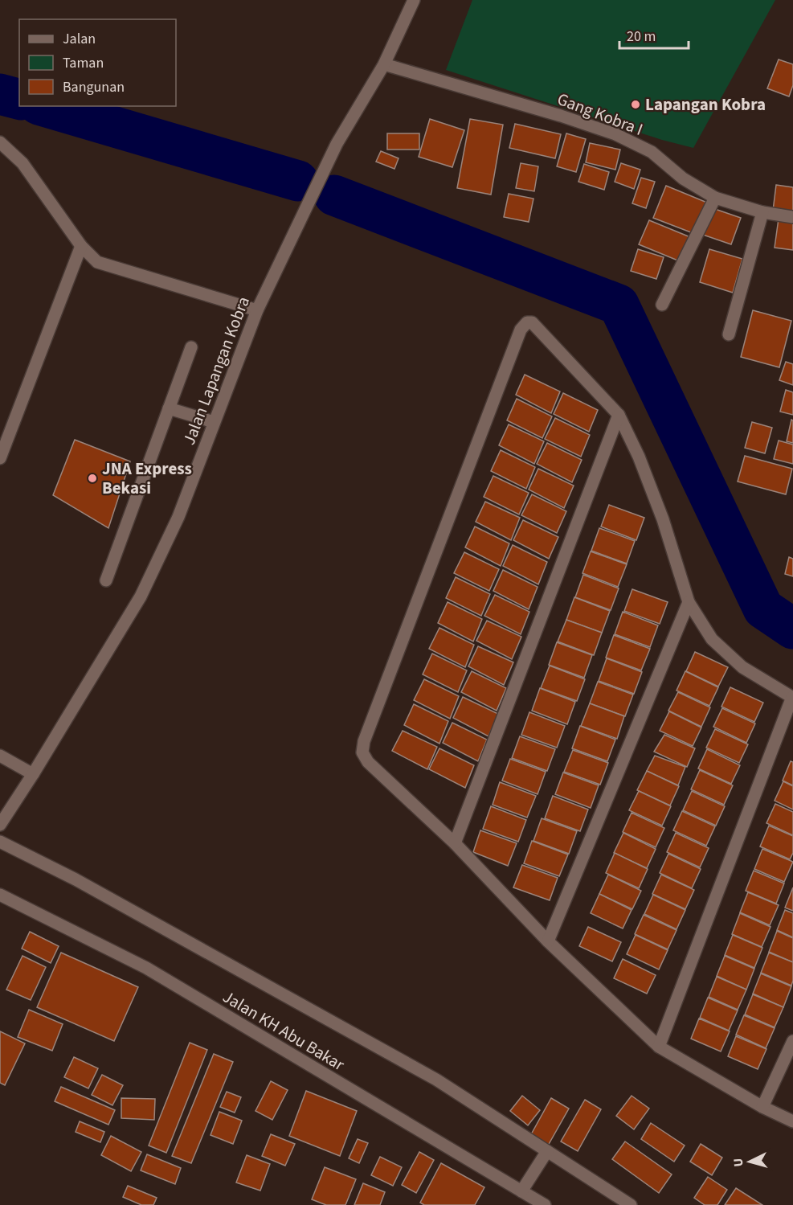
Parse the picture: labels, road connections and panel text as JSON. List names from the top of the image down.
{
  "streets": {
    "street": ["Gang Kobra I", "Jalan Lapangan Kobra", "Jalan KH Abu Bakar"]
  },
  "crossings": [
    ["Gang Kobra I", "Jalan Lapangan Kobra"]
  ],
  "places": ["Lapangan Kobra", "JNA Express Bekasi"],
  "legend": ["Jalan", "Taman", "Bangunan"],
  "scale_bar": "20 m",
  "north": "left"
}
